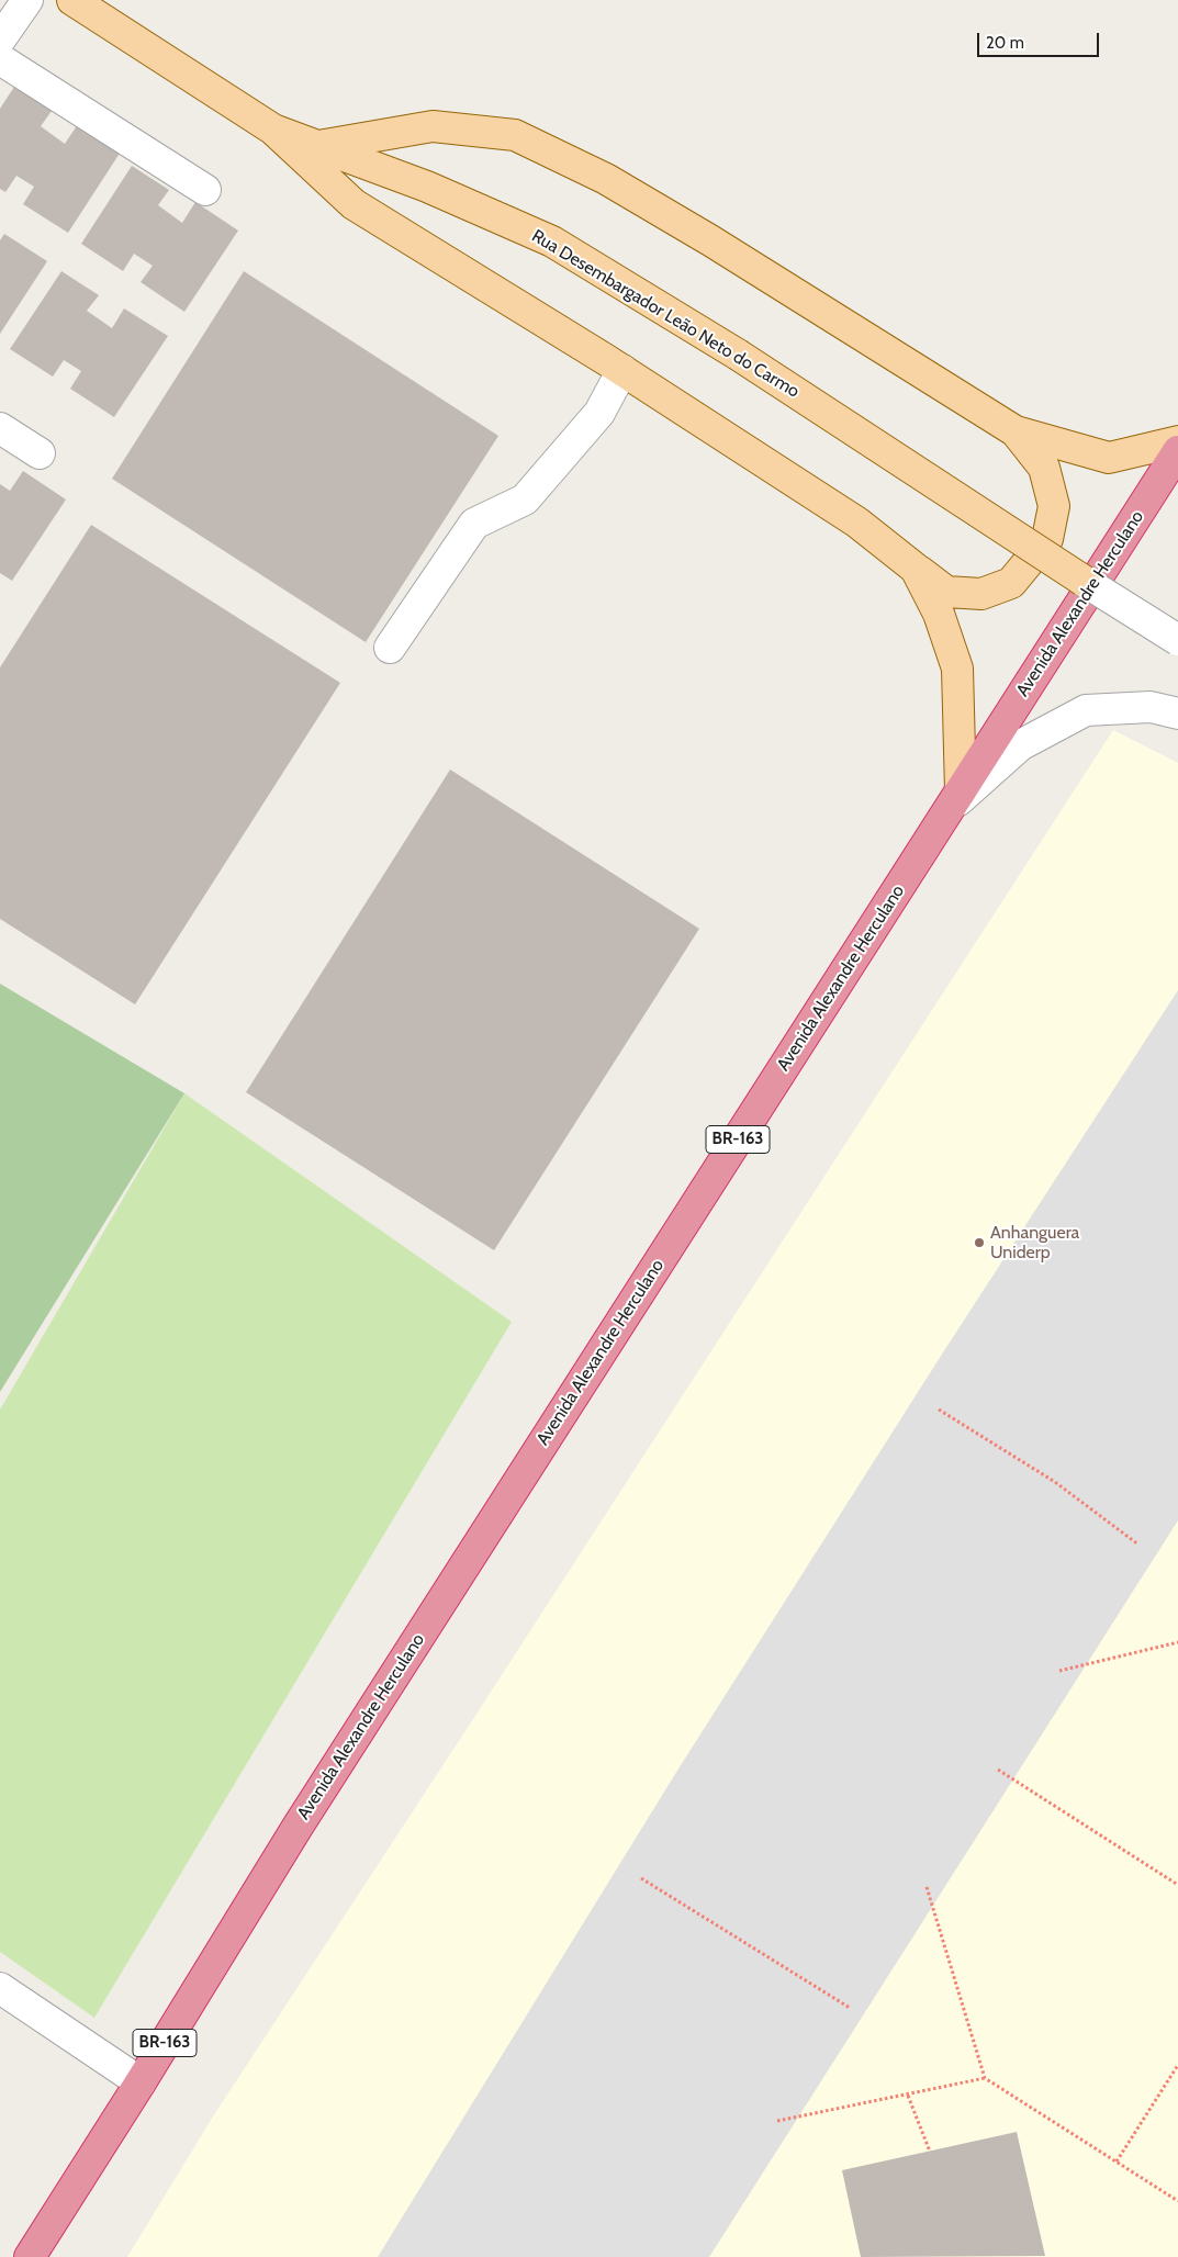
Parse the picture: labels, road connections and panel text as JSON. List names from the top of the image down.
{
  "streets": {
    "highway": ["Avenida Alexandre Herculano", "BR-163"],
    "main road": ["Rua Desembargador Leão Neto do Carmo"]
  },
  "places": ["Anhanguera Uniderp"],
  "scale_bar": "20 m"
}
